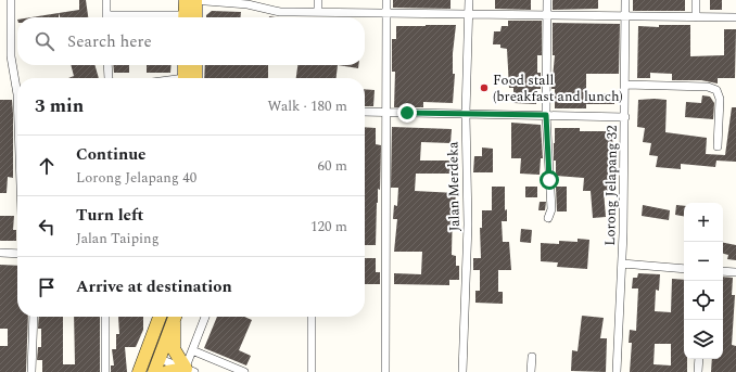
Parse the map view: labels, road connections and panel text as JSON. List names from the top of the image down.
{
  "streets": {
    "street": ["Lorong Jelapang 32", "Jalan Merdeka"]
  },
  "places": ["Food stall (breakfast and lunch)"],
  "page": {
    "search": "Search here",
    "heading": ["3 min", "Walk · 180 m"],
    "list": [
      ["Continue", "Lorong Jelapang 40", "60 m"],
      ["Turn left", "Jalan Taiping", "120 m"],
      "Arrive at destination"
    ],
    "map_buttons": ["+", "−"]
  }
}
